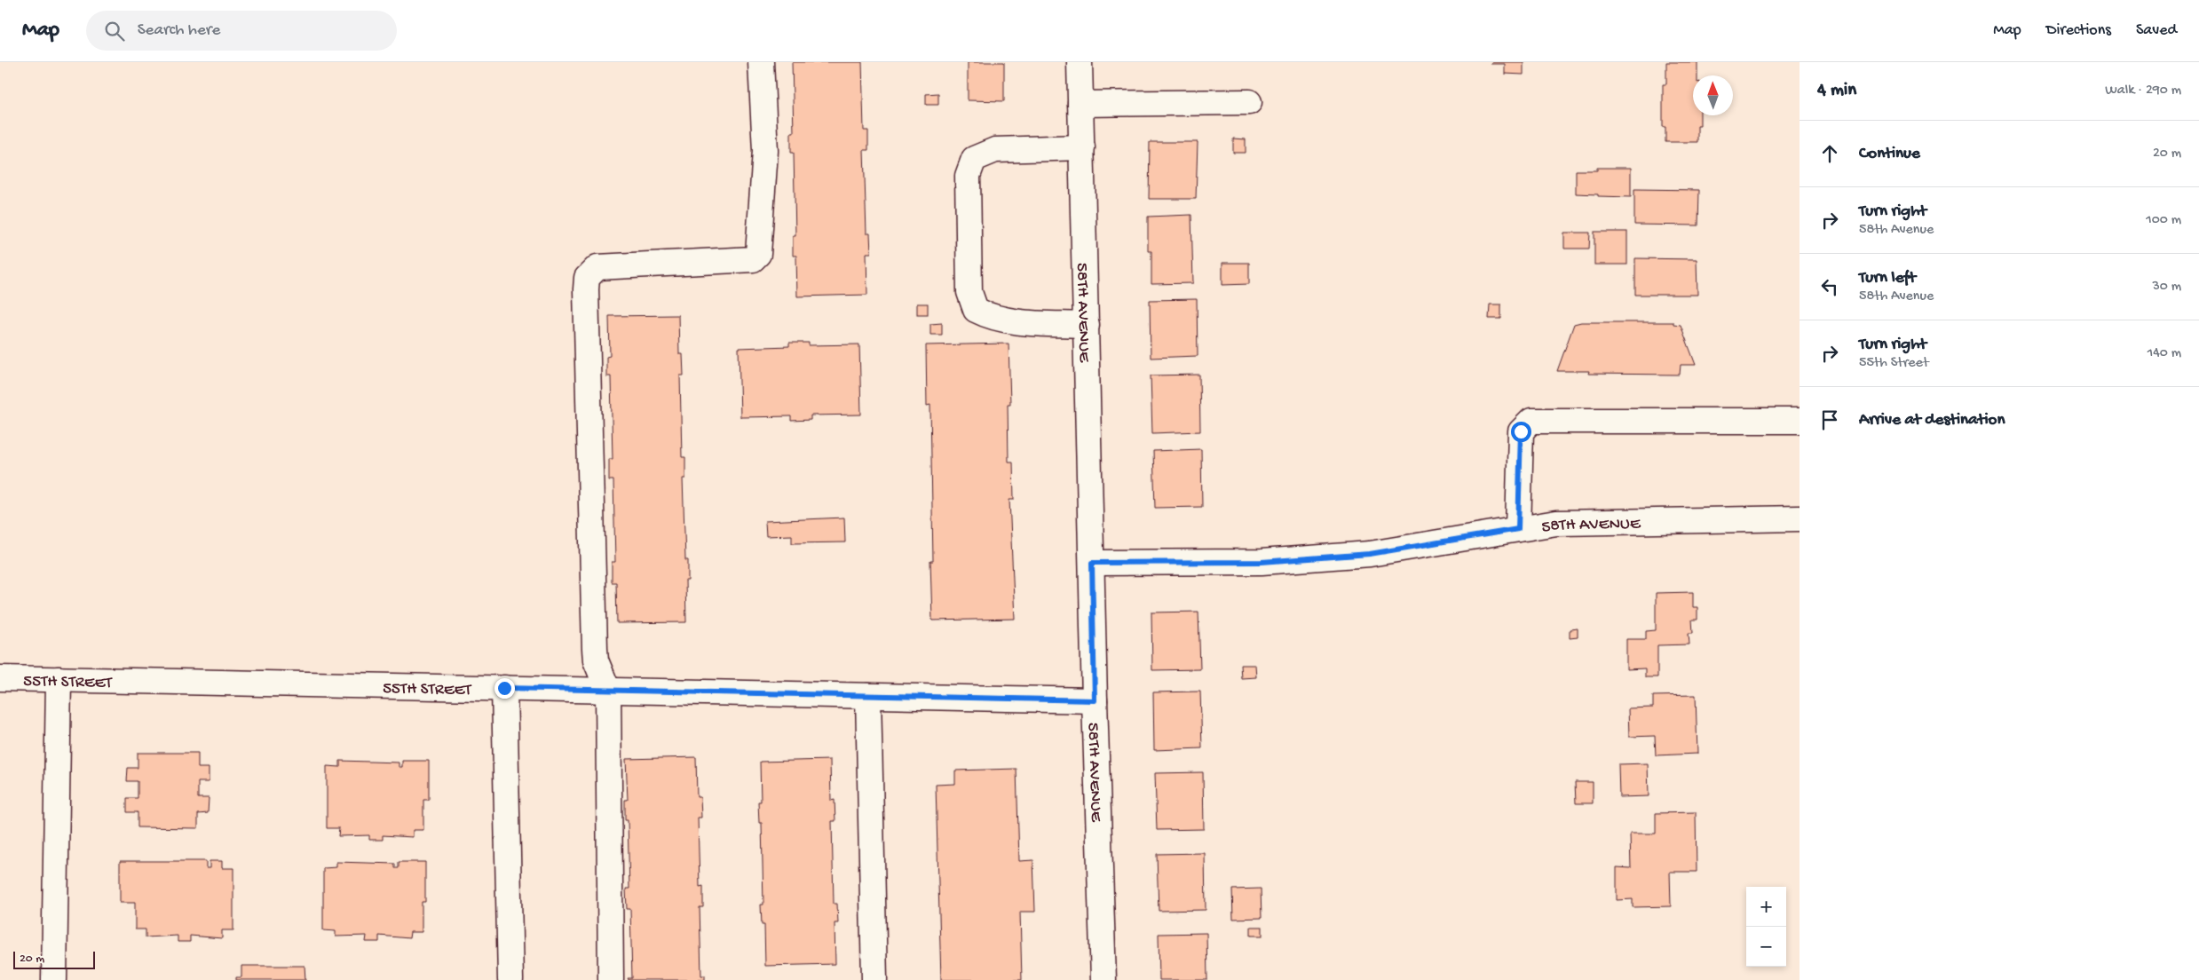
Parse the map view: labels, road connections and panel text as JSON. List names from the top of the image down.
{
  "streets": {
    "street": ["58TH AVENUE", "55TH STREET"]
  },
  "crossings": [
    ["58TH AVENUE", "55TH STREET"]
  ],
  "scale_bar": "20 m",
  "north": "top",
  "page": {
    "header": "Map",
    "search": "Search here",
    "nav": ["Map", "Directions", "Saved"],
    "heading": ["4 min", "Walk · 290 m"],
    "list": [
      ["Continue", "20 m"],
      ["Turn right", "58th Avenue", "100 m"],
      ["Turn left", "58th Avenue", "30 m"],
      ["Turn right", "55th Street", "140 m"],
      "Arrive at destination"
    ],
    "map_buttons": ["+", "−"],
    "scale": "20 m"
  }
}
